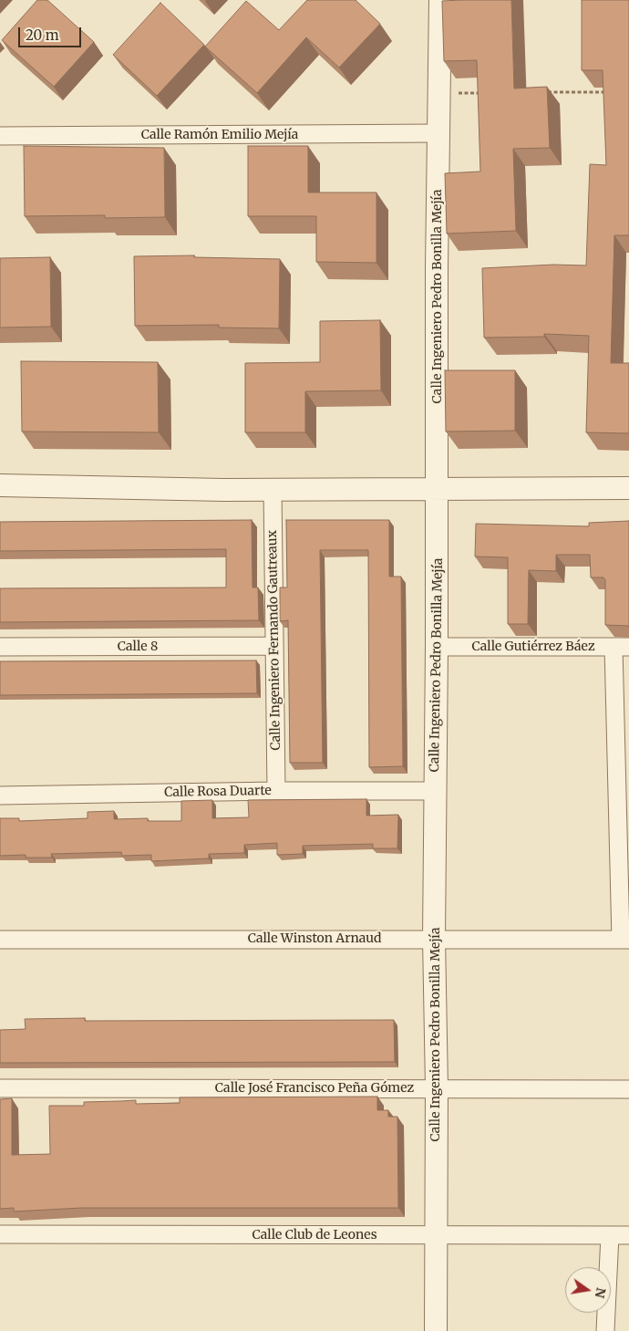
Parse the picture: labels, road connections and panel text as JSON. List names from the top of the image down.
{
  "streets": {
    "street": [
      "Calle Ramón Emilio Mejía",
      "Calle Ingeniero Pedro Bonilla Mejía",
      "Calle Ingeniero Fernando Gautreaux",
      "Calle 8",
      "Calle Gutiérrez Báez",
      "Calle Rosa Duarte",
      "Calle Winston Arnaud",
      "Calle José Francisco Peña Gómez",
      "Calle Club de Leones"
    ]
  },
  "crossings": [
    ["Calle Ramón Emilio Mejía", "Calle Ingeniero Pedro Bonilla Mejía"],
    ["Calle Ingeniero Pedro Bonilla Mejía", "Calle Gutiérrez Báez"],
    ["Calle Ingeniero Pedro Bonilla Mejía", "Calle Rosa Duarte"],
    ["Calle Ingeniero Pedro Bonilla Mejía", "Calle Winston Arnaud"],
    ["Calle Ingeniero Pedro Bonilla Mejía", "Calle José Francisco Peña Gómez"],
    ["Calle Ingeniero Pedro Bonilla Mejía", "Calle Club de Leones"],
    ["Calle Ingeniero Fernando Gautreaux", "Calle 8"],
    ["Calle Ingeniero Fernando Gautreaux", "Calle Rosa Duarte"]
  ],
  "scale_bar": "20 m",
  "north": "right"
}
